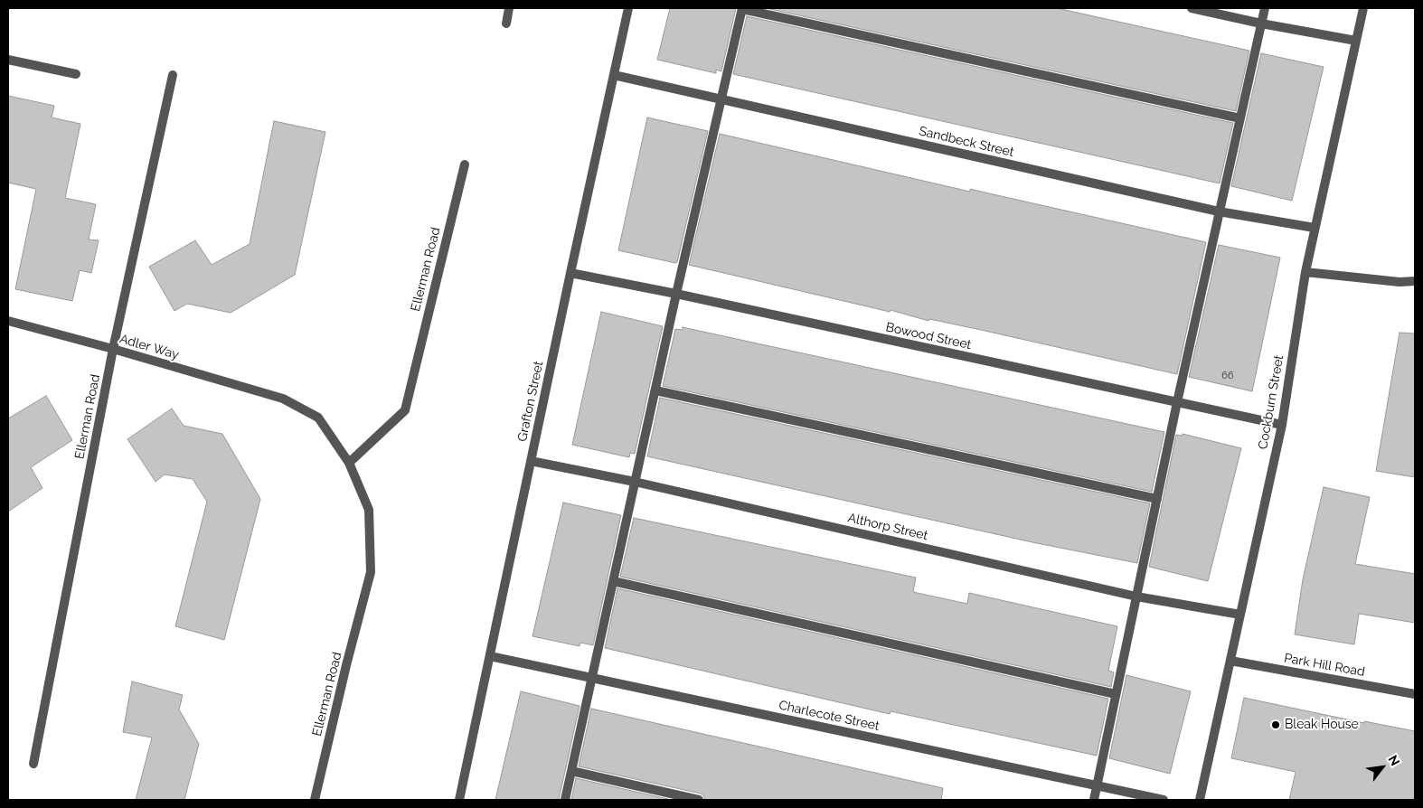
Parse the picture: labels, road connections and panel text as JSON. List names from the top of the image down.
{
  "streets": {
    "street": [
      "Sandbeck Street",
      "Ellerman Road",
      "Bowood Street",
      "Adler Way",
      "Grafton Street",
      "Cockburn Street",
      "Althorp Street",
      "Park Hill Road",
      "Charlecote Street"
    ]
  },
  "crossings": [
    ["Sandbeck Street", "Grafton Street"],
    ["Sandbeck Street", "Cockburn Street"],
    ["Ellerman Road", "Adler Way"],
    ["Bowood Street", "Grafton Street"],
    ["Bowood Street", "Cockburn Street"],
    ["Grafton Street", "Althorp Street"],
    ["Grafton Street", "Charlecote Street"],
    ["Cockburn Street", "Althorp Street"],
    ["Cockburn Street", "Park Hill Road"]
  ],
  "places": ["Bleak House"],
  "house_numbers": ["66"],
  "north": "top right"
}
